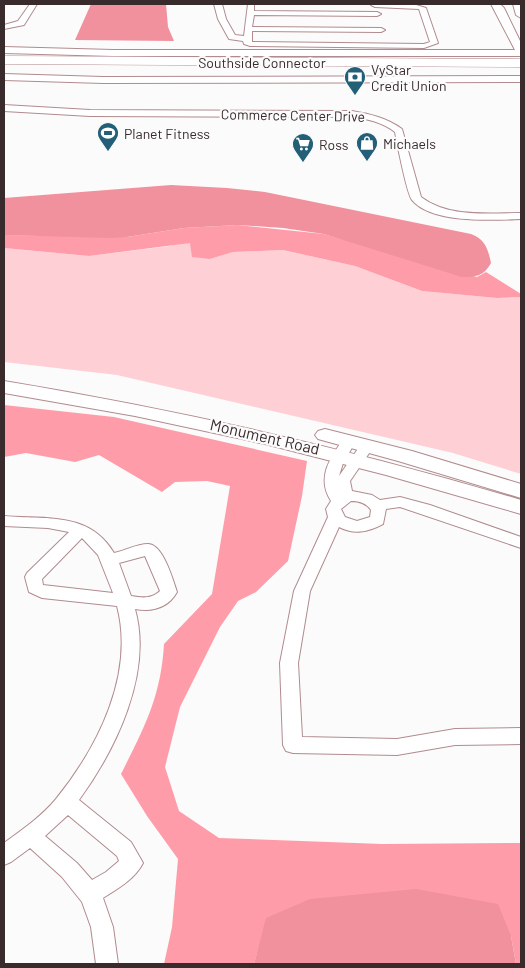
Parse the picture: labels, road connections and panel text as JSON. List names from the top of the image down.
{
  "streets": {
    "highway": ["Southside Connector"],
    "main road": ["Monument Road"],
    "street": ["Commerce Center Drive"]
  },
  "places": {
    "bank": ["VyStar Credit Union"],
    "sports": ["Planet Fitness"],
    "shop": ["Michaels"],
    "supermarket": ["Ross"]
  }
}
